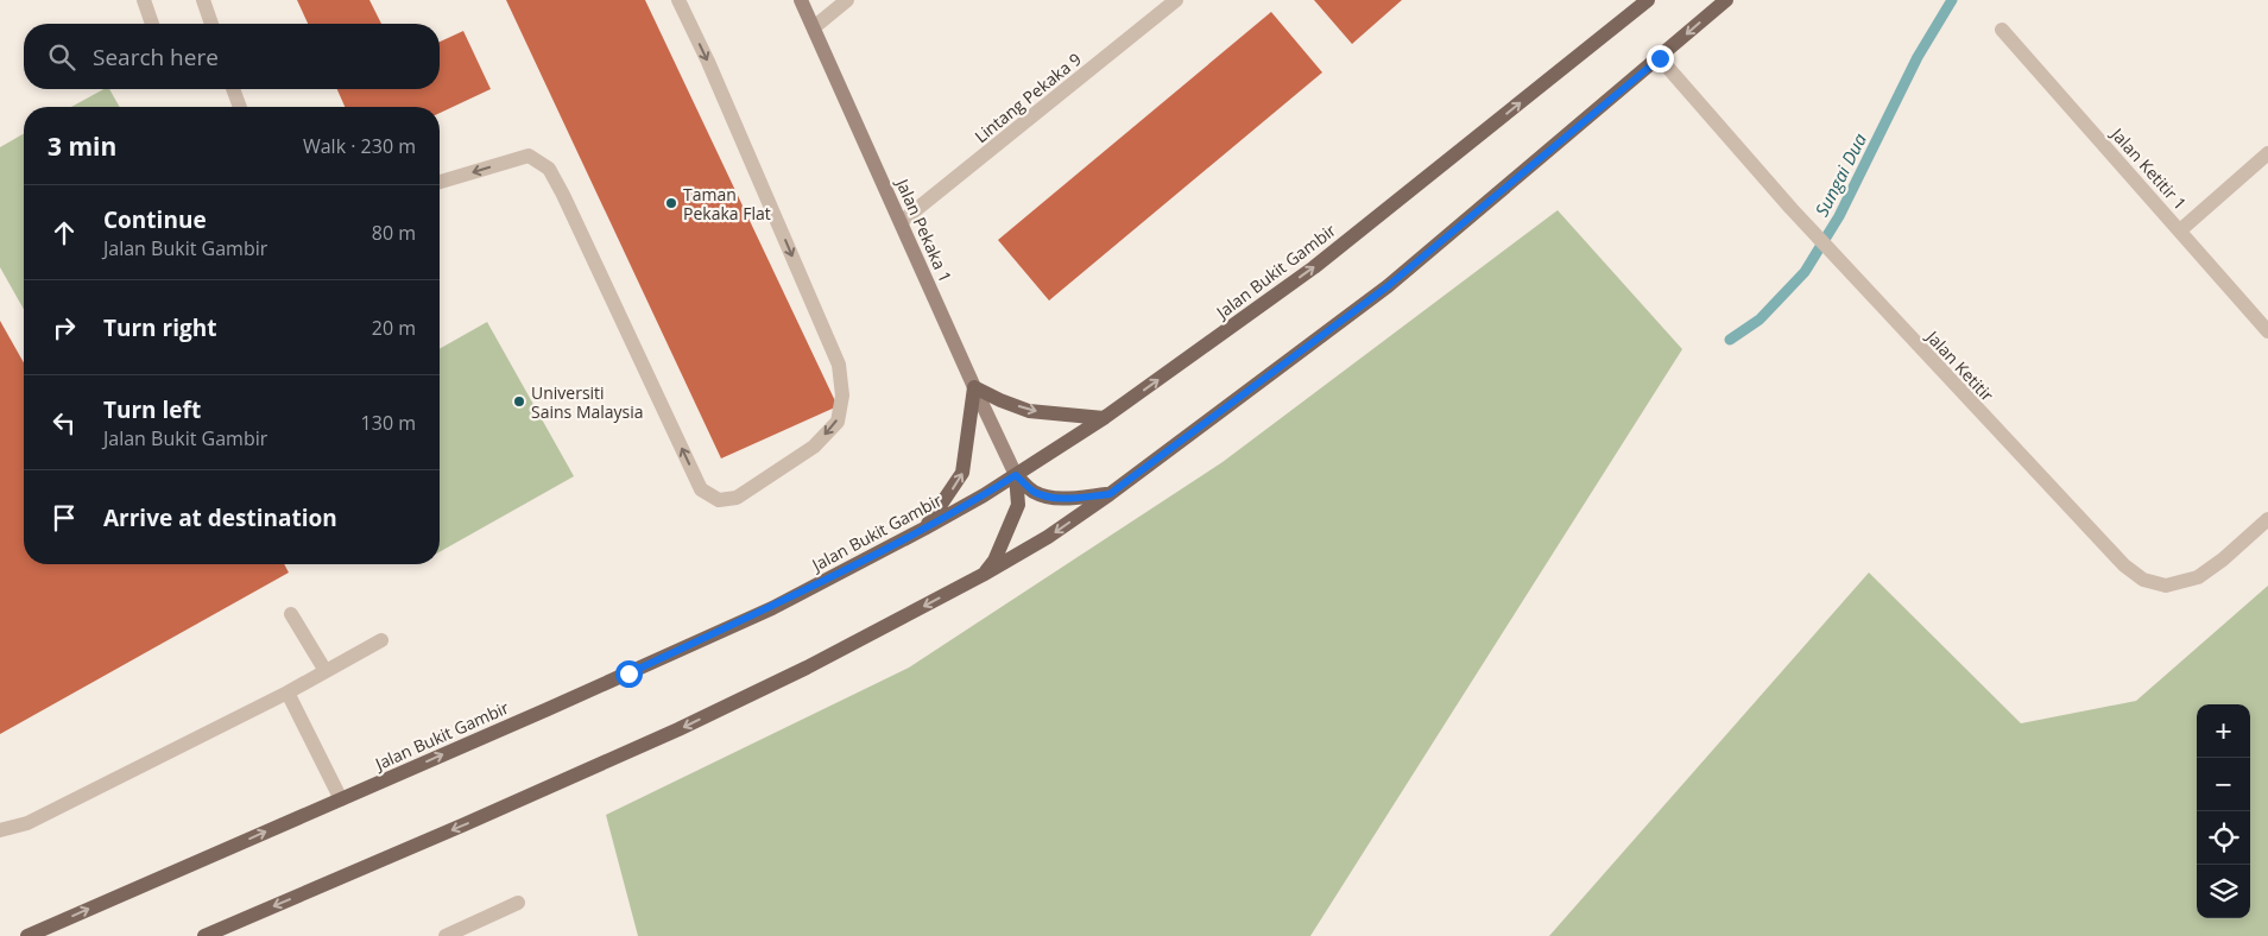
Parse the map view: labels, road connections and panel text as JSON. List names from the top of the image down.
{
  "streets": {
    "main road": ["Jalan Pekaka 1", "Jalan Bukit Gambir"],
    "street": ["Lintang Pekaka 9", "Jalan Ketitir 1", "Jalan Ketitir"]
  },
  "crossings": [
    ["Lintang Pekaka 9", "Jalan Pekaka 1"],
    ["Jalan Pekaka 1", "Jalan Bukit Gambir"]
  ],
  "water": ["Sungai Dua"],
  "places": ["Taman Pekaka Flat", "Universiti Sains Malaysia"],
  "page": {
    "search": "Search here",
    "heading": ["3 min", "Walk · 230 m"],
    "list": [
      ["Continue", "Jalan Bukit Gambir", "80 m"],
      ["Turn right", "20 m"],
      ["Turn left", "Jalan Bukit Gambir", "130 m"],
      "Arrive at destination"
    ],
    "map_buttons": ["+", "−"]
  }
}
